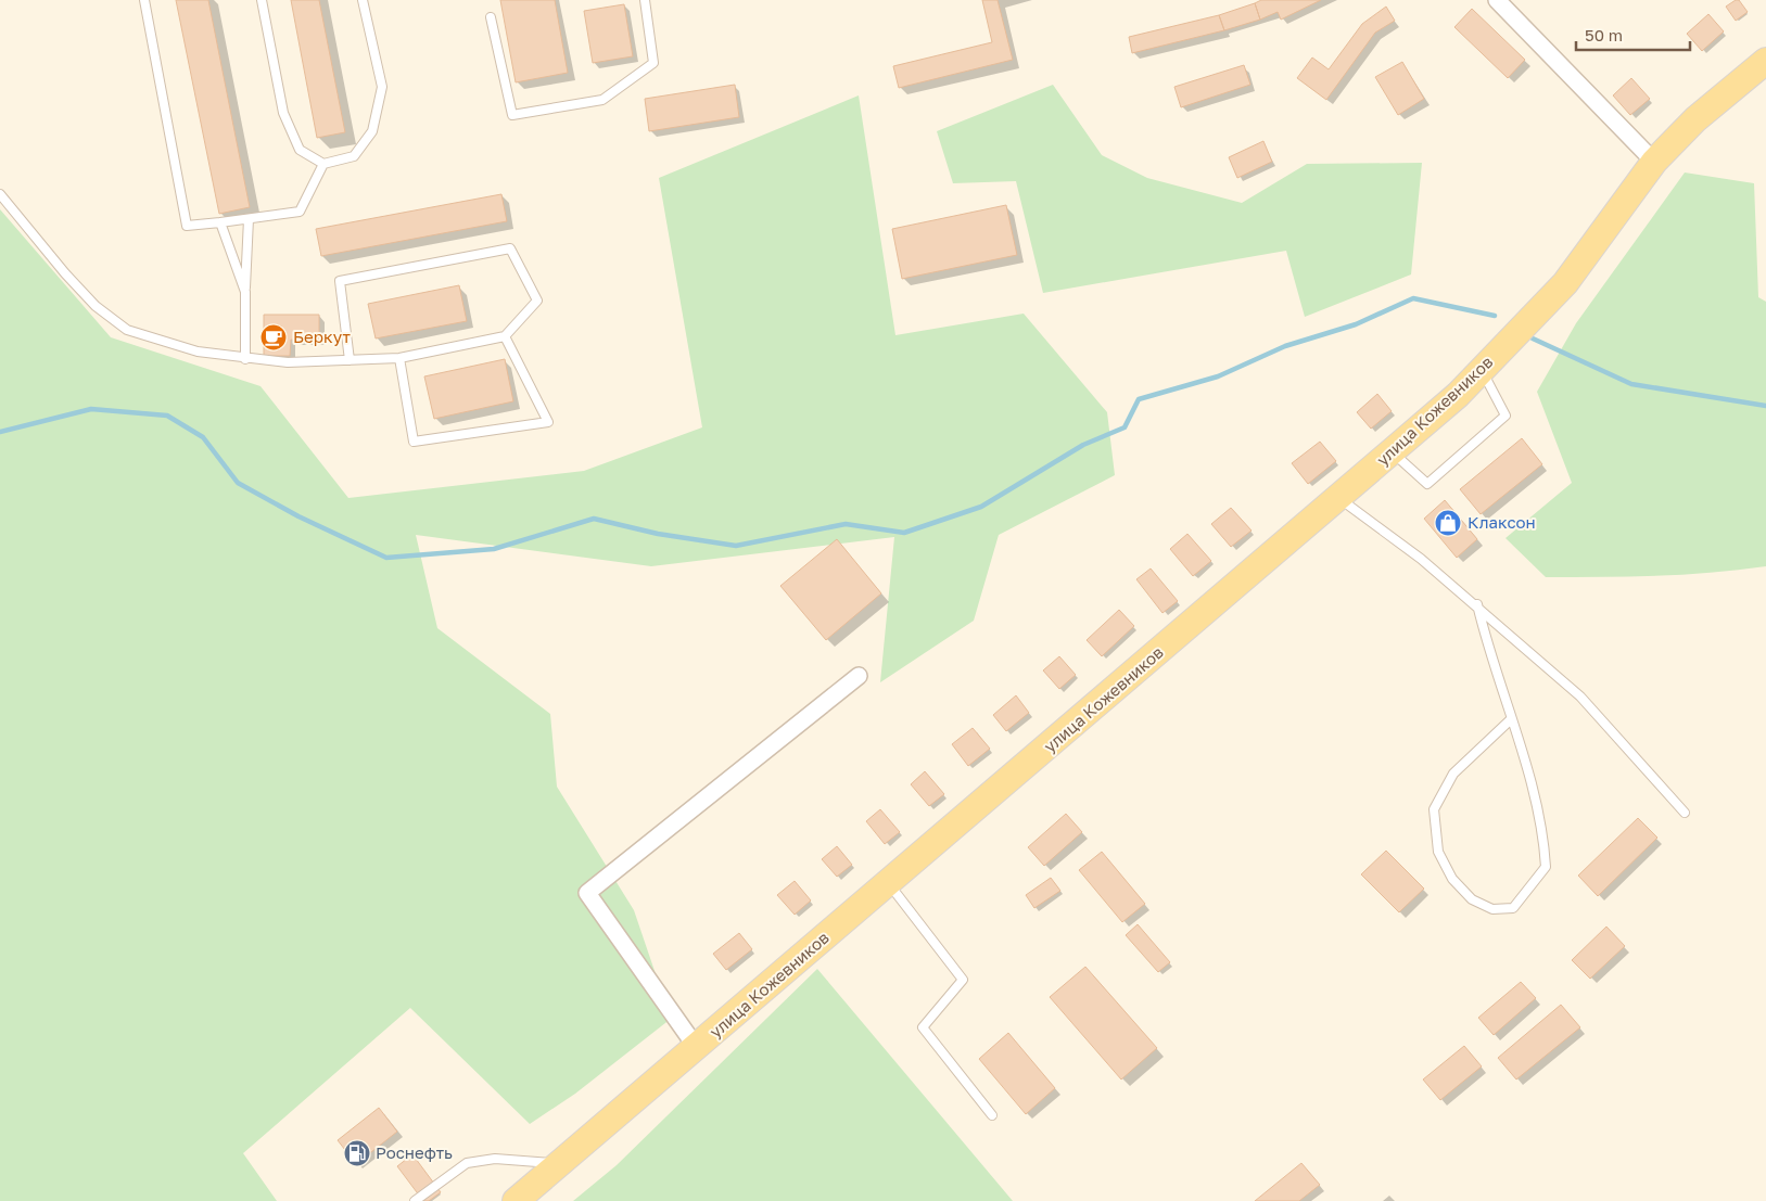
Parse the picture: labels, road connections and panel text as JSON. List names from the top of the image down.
{
  "streets": {
    "main road": ["улица Кожевников"]
  },
  "places": {
    "cafe": ["Беркут"],
    "shop": ["Клаксон"],
    "fuel station": ["Роснефть"]
  },
  "scale_bar": "50 m"
}
